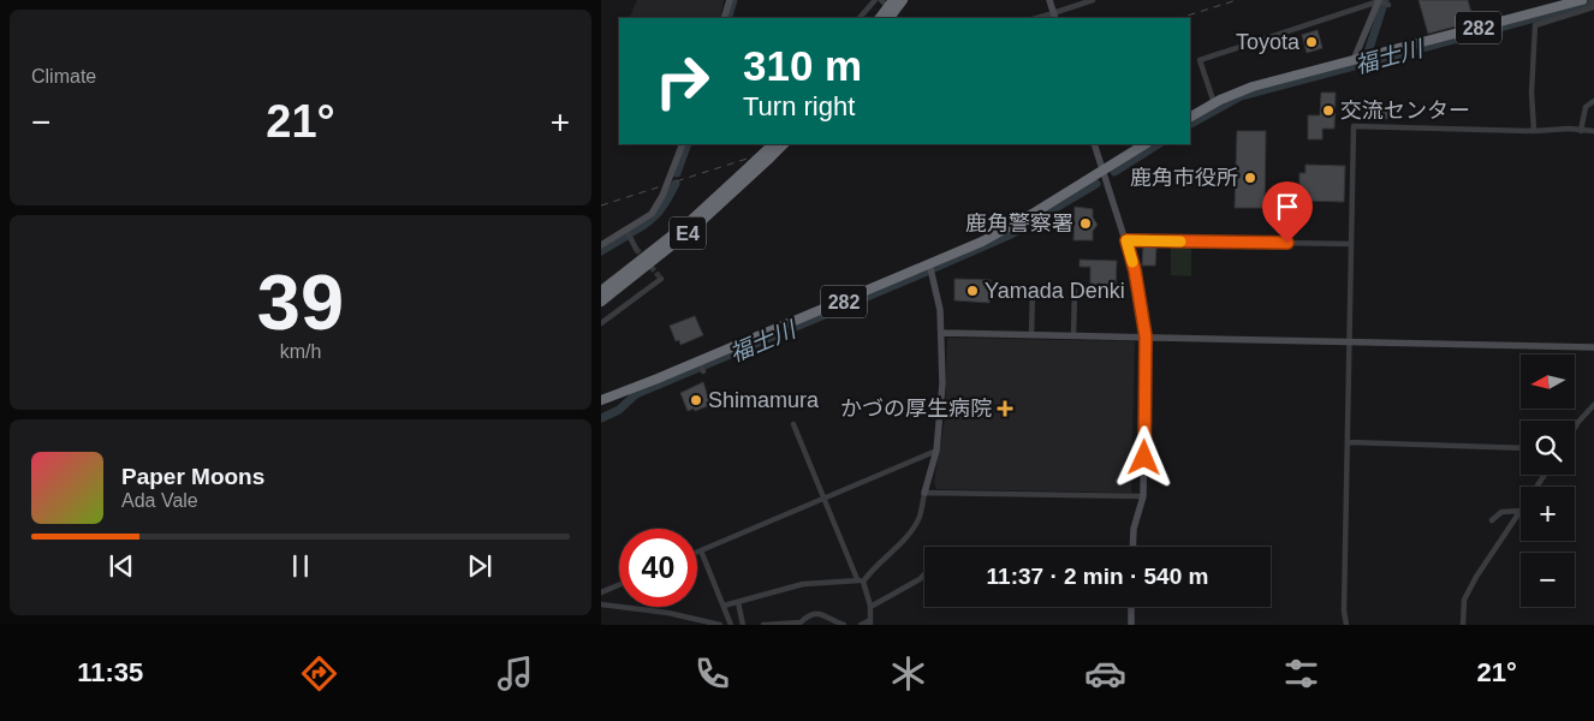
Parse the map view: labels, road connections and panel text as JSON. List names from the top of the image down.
{
  "streets": {
    "highway": ["282", "E4"]
  },
  "water": ["福士川"],
  "places": {
    "other": [
      "Toyota",
      "交流センター",
      "鹿角市役所",
      "鹿角警察署",
      "Yamada Denki",
      "Shimamura"
    ],
    "health": ["かづの厚生病院"]
  },
  "north": "left",
  "page": {
    "tile": [
      "Climate",
      ["39", "km/h"]
    ],
    "turn": ["310 m", "Turn right"],
    "heat": ["−", "21°", "+"],
    "map_buttons": ["+", "−"],
    "song": ["Paper Moons", "Ada Vale"],
    "limit": "40",
    "trip": "11:37 · 2 min · 540 m",
    "tabs": ["11:35", "21°"]
  }
}
